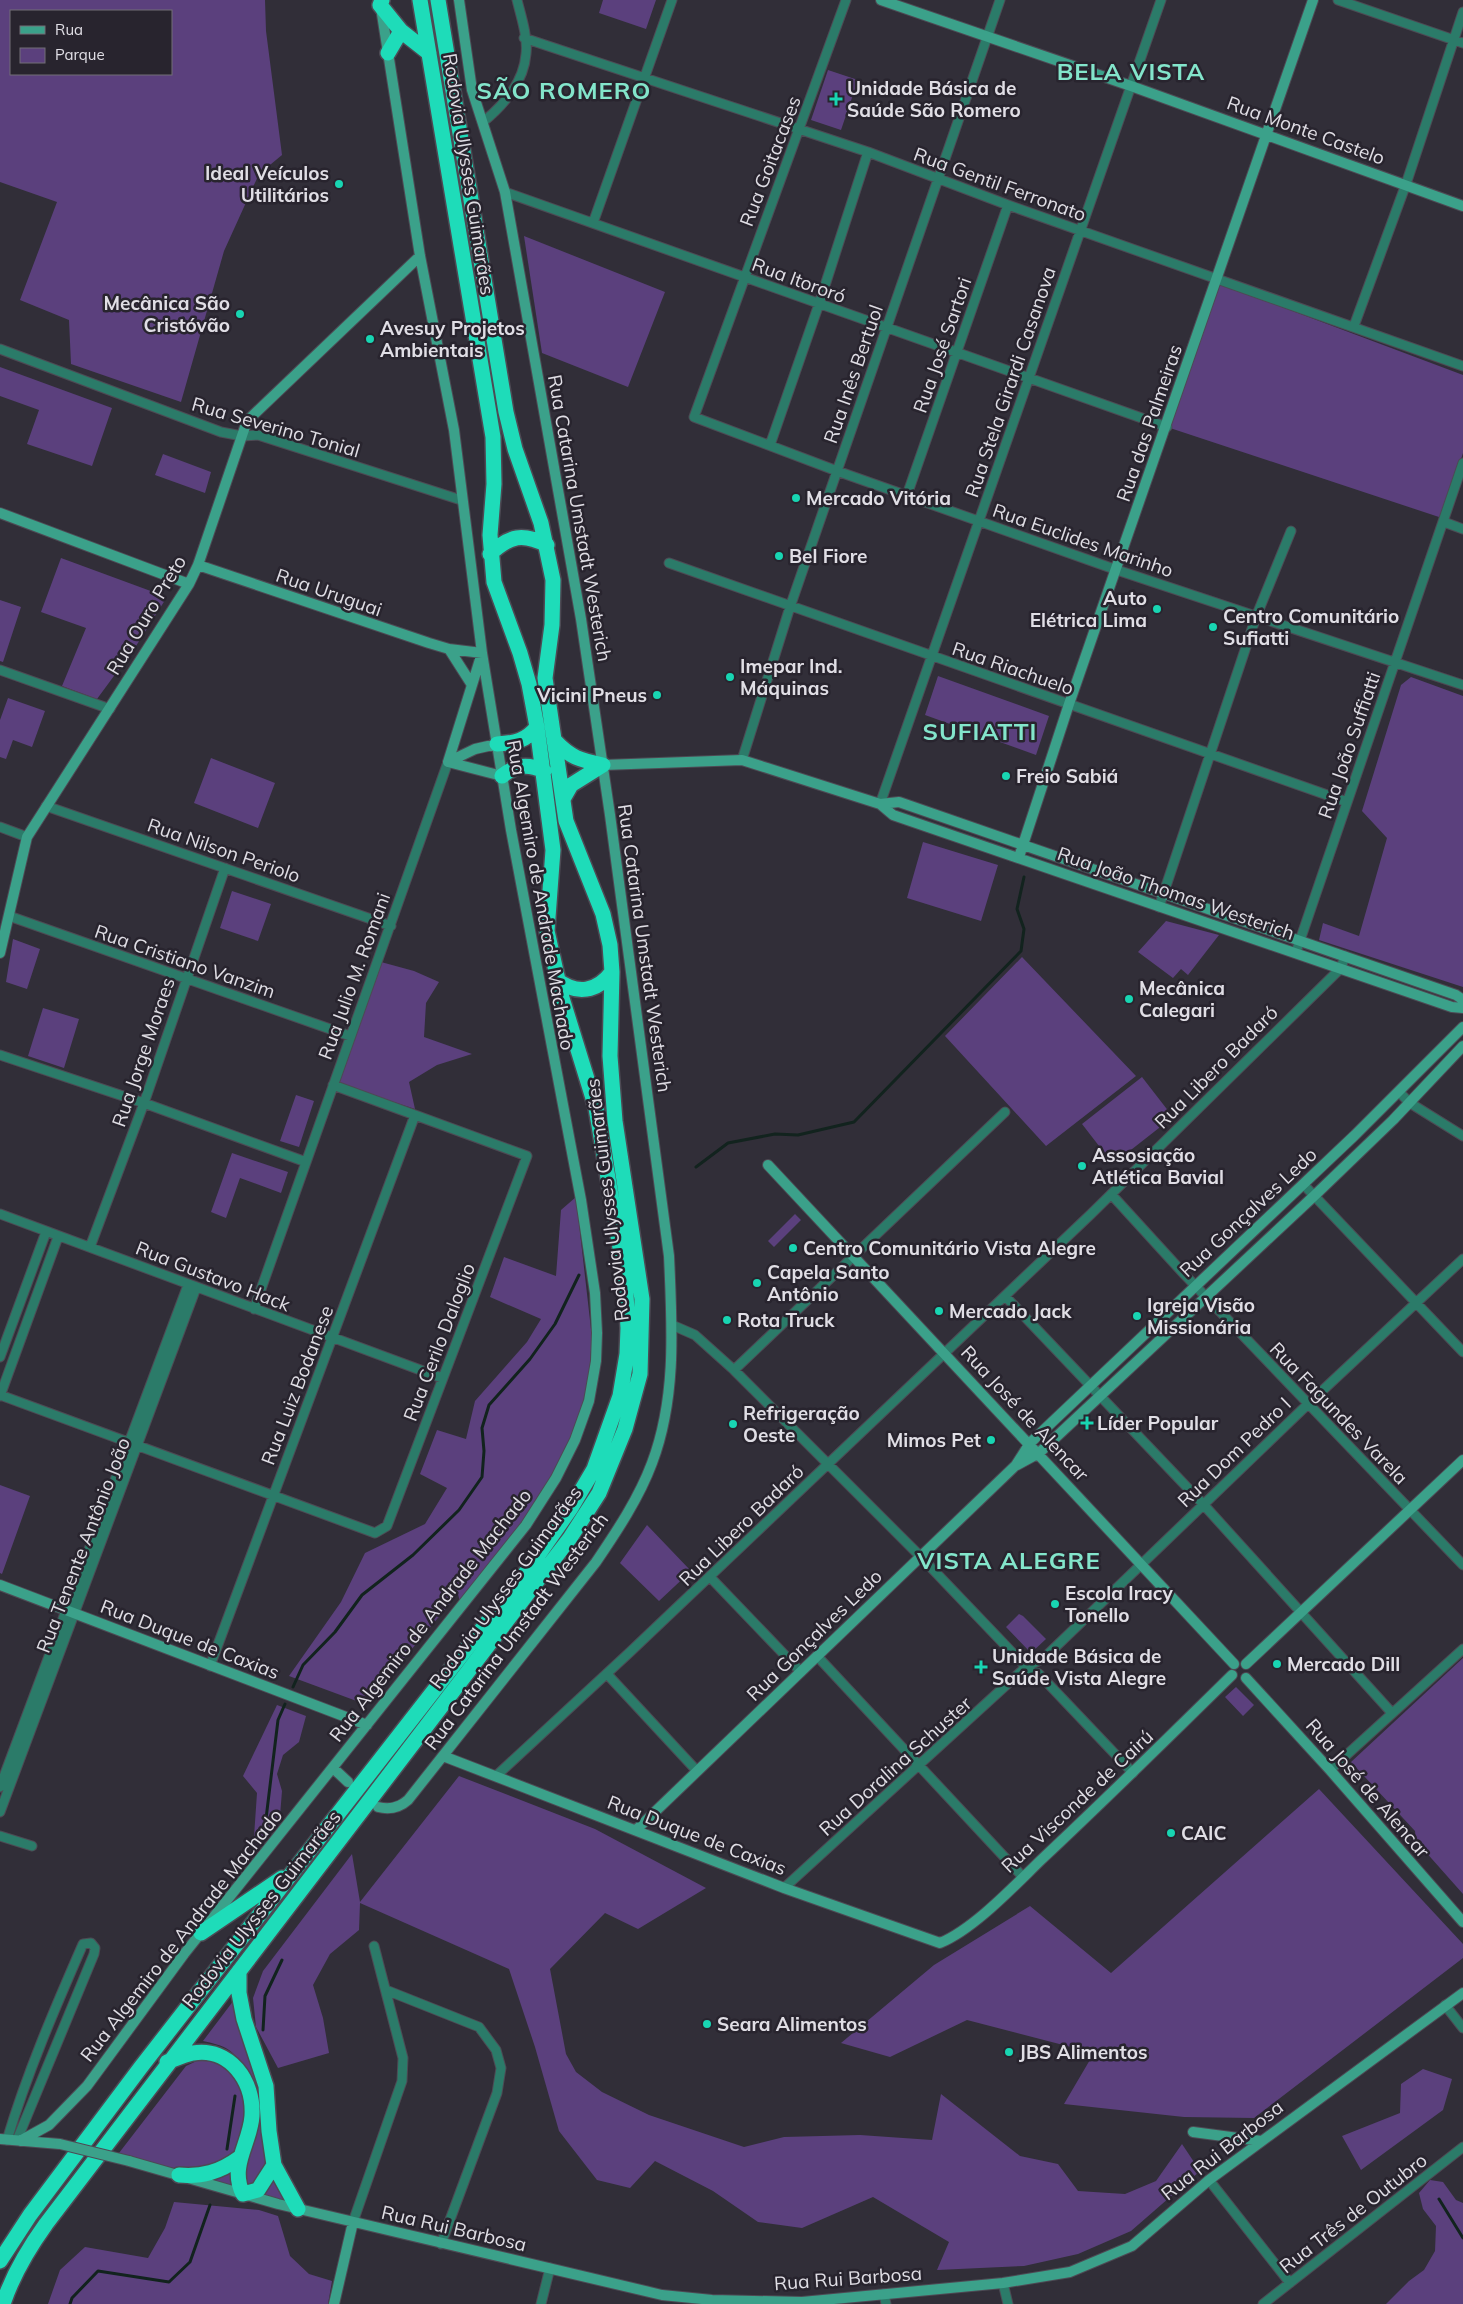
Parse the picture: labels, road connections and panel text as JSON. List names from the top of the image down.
{
  "streets": {
    "highway": ["Rodovia Ulysses Guimarães"],
    "street": [
      "Rua Monte Castelo",
      "Rua Goitacases",
      "Rua Gentil Ferronato",
      "Rua Itororó",
      "Rua José Sartori",
      "Rua Inês Bertuol",
      "Rua Stela Girardi Casanova",
      "Rua das Palmeiras",
      "Rua Severino Tonial",
      "Rua Catarina Umstadt Westerich",
      "Rua Euclides Marinho",
      "Rua Uruguai",
      "Rua Ouro Preto",
      "Rua Riachuelo",
      "Rua João Suffiatti",
      "Rua Nilson Periolo",
      "Rua João Thomas Westerich",
      "Rua Algemiro de Andrade Machado",
      "Rua Cristiano Vanzim",
      "Rua Julio M. Romani",
      "Rua Jorge Moraes",
      "Rua Libero Badaró",
      "Rua Gonçalves Ledo",
      "Rua Gustavo Hack",
      "Rua Cerilo Daloglio",
      "Rua Luiz Bodanese",
      "Rua José de Alencar",
      "Rua Fagundes Varela",
      "Rua Dom Pedro I",
      "Rua Tenente Antônio João",
      "Rua Duque de Caxias",
      "Rua Doralina Schuster",
      "Rua Visconde de Cairú",
      "Rua Rui Barbosa",
      "Rua Três de Outubro"
    ]
  },
  "crossings": [
    ["Rua Monte Castelo", "Rua Inês Bertuol"],
    ["Rua Monte Castelo", "Rua Stela Girardi Casanova"],
    ["Rua Monte Castelo", "Rua das Palmeiras"],
    ["Rua Goitacases", "Rua Gentil Ferronato"],
    ["Rua Goitacases", "Rua Itororó"],
    ["Rua Goitacases", "Rua Euclides Marinho"],
    ["Rua Gentil Ferronato", "Rua José Sartori"],
    ["Rua Gentil Ferronato", "Rua Inês Bertuol"],
    ["Rua Gentil Ferronato", "Rua Stela Girardi Casanova"],
    ["Rua Gentil Ferronato", "Rua das Palmeiras"],
    ["Rua Itororó", "Rua José Sartori"],
    ["Rua Itororó", "Rua Inês Bertuol"],
    ["Rua Itororó", "Rua Stela Girardi Casanova"],
    ["Rua Itororó", "Rua das Palmeiras"],
    ["Rua Itororó", "Rua Catarina Umstadt Westerich"],
    ["Rua José Sartori", "Rua Euclides Marinho"],
    ["Rua Inês Bertuol", "Rua Euclides Marinho"],
    ["Rua Inês Bertuol", "Rua Riachuelo"],
    ["Rua Inês Bertuol", "Rua João Thomas Westerich"],
    ["Rua Stela Girardi Casanova", "Rua Euclides Marinho"],
    ["Rua Stela Girardi Casanova", "Rua Riachuelo"],
    ["Rua Stela Girardi Casanova", "Rua João Thomas Westerich"],
    ["Rua das Palmeiras", "Rua Euclides Marinho"],
    ["Rua das Palmeiras", "Rua Riachuelo"],
    ["Rua das Palmeiras", "Rua João Thomas Westerich"],
    ["Rua Severino Tonial", "Rua Ouro Preto"],
    ["Rua Severino Tonial", "Rua Algemiro de Andrade Machado"],
    ["Rua Catarina Umstadt Westerich", "Rua João Thomas Westerich"],
    ["Rua Catarina Umstadt Westerich", "Rua Duque de Caxias"],
    ["Rua Euclides Marinho", "Rua João Suffiatti"],
    ["Rua Uruguai", "Rua Ouro Preto"],
    ["Rua Uruguai", "Rua Algemiro de Andrade Machado"],
    ["Rua Uruguai", "Rua Julio M. Romani"],
    ["Rua Ouro Preto", "Rua Nilson Periolo"],
    ["Rua Ouro Preto", "Rua Algemiro de Andrade Machado"],
    ["Rua Ouro Preto", "Rua Cristiano Vanzim"],
    ["Rua Riachuelo", "Rua João Suffiatti"],
    ["Rua João Suffiatti", "Rua João Thomas Westerich"],
    ["Rua Nilson Periolo", "Rua Julio M. Romani"],
    ["Rua Nilson Periolo", "Rua Jorge Moraes"],
    ["Rua João Thomas Westerich", "Rua Libero Badaró"],
    ["Rua Algemiro de Andrade Machado", "Rua Julio M. Romani"],
    ["Rua Algemiro de Andrade Machado", "Rua Duque de Caxias"],
    ["Rua Algemiro de Andrade Machado", "Rua Rui Barbosa"],
    ["Rua Cristiano Vanzim", "Rua Julio M. Romani"],
    ["Rua Cristiano Vanzim", "Rua Jorge Moraes"],
    ["Rua Julio M. Romani", "Rua Gustavo Hack"],
    ["Rua Jorge Moraes", "Rua Gustavo Hack"],
    ["Rua Libero Badaró", "Rua José de Alencar"],
    ["Rua Libero Badaró", "Rua Fagundes Varela"],
    ["Rua Libero Badaró", "Rua Duque de Caxias"],
    ["Rua Gonçalves Ledo", "Rua José de Alencar"],
    ["Rua Gonçalves Ledo", "Rua Fagundes Varela"],
    ["Rua Gonçalves Ledo", "Rua Duque de Caxias"],
    ["Rua Gustavo Hack", "Rua Cerilo Daloglio"],
    ["Rua Gustavo Hack", "Rua Luiz Bodanese"],
    ["Rua Gustavo Hack", "Rua Tenente Antônio João"],
    ["Rua Cerilo Daloglio", "Rua Luiz Bodanese"],
    ["Rua Luiz Bodanese", "Rua Duque de Caxias"],
    ["Rua José de Alencar", "Rua Dom Pedro I"],
    ["Rua José de Alencar", "Rua Visconde de Cairú"],
    ["Rua Fagundes Varela", "Rua Dom Pedro I"],
    ["Rua Dom Pedro I", "Rua Doralina Schuster"],
    ["Rua Tenente Antônio João", "Rua Duque de Caxias"],
    ["Rua Duque de Caxias", "Rua Doralina Schuster"],
    ["Rua Duque de Caxias", "Rua Visconde de Cairú"]
  ],
  "districts": [
    "BELA VISTA",
    "SÃO ROMERO",
    "SUFIATTI",
    "VISTA ALEGRE"
  ],
  "places": {
    "health": ["Unidade Básica de Saúde São Romero", "Líder Popular", "Unidade Básica de Saúde Vista Alegre"],
    "other": [
      "Ideal Veículos Utilitários",
      "Mecânica São Cristóvão",
      "Avesuy Projetos Ambientais",
      "Mercado Vitória",
      "Bel Fiore",
      "Auto Elétrica Lima",
      "Centro Comunitário Sufiatti",
      "Imepar Ind. Máquinas",
      "Vicini Pneus",
      "Freio Sabiá",
      "Mecânica Calegari",
      "Assosiação Atlética Bavial",
      "Centro Comunitário Vista Alegre",
      "Capela Santo Antônio",
      "Mercado Jack",
      "Igreja Visão Missionária",
      "Rota Truck",
      "Refrigeração Oeste",
      "Mimos Pet",
      "Escola Iracy Tonello",
      "Mercado Dill",
      "CAIC",
      "Seara Alimentos",
      "JBS Alimentos"
    ]
  },
  "legend": ["Rua", "Parque"]
}
